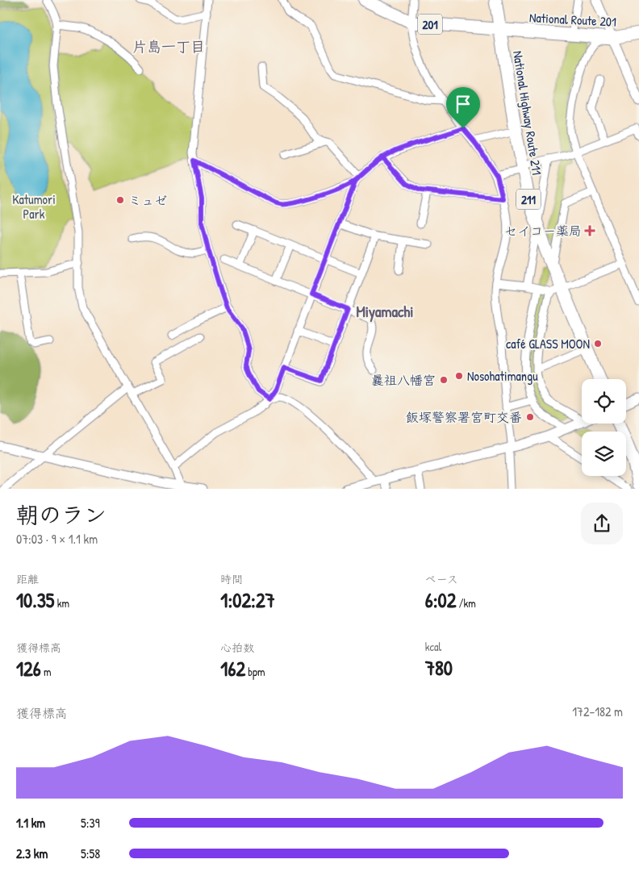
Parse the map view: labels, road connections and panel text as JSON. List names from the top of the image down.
{
  "streets": {
    "highway": [
      "National Route 201",
      "201",
      "National Highway Route 211",
      "211"
    ]
  },
  "crossings": [
    ["National Route 201", "National Highway Route 211"]
  ],
  "districts": ["片島一丁目", "Miyamachi"],
  "parks": ["Katumori Park"],
  "places": {
    "other": [
      "ミュゼ",
      "café GLASS MOON",
      "Nosohatimangu",
      "曩祖八幡宮",
      "飯塚警察署宮町交番"
    ],
    "health": ["セイコー薬局"]
  },
  "page": {
    "heading": ["朝のラン", "07:03 · 9 × 1.1 km"],
    "stats": [
      ["距離", "10.35 km"],
      ["時間", "1:02:27"],
      ["ペース", "6:02 /km"],
      ["獲得標高", "126 m"],
      ["心拍数", "162 bpm"],
      ["kcal", "780"]
    ],
    "chart": ["獲得標高", "172–182 m"],
    "list": [
      {
        "name": "1.1 km",
        "note": "5:39"
      },
      {
        "name": "2.3 km",
        "note": "5:58"
      }
    ]
  }
}
